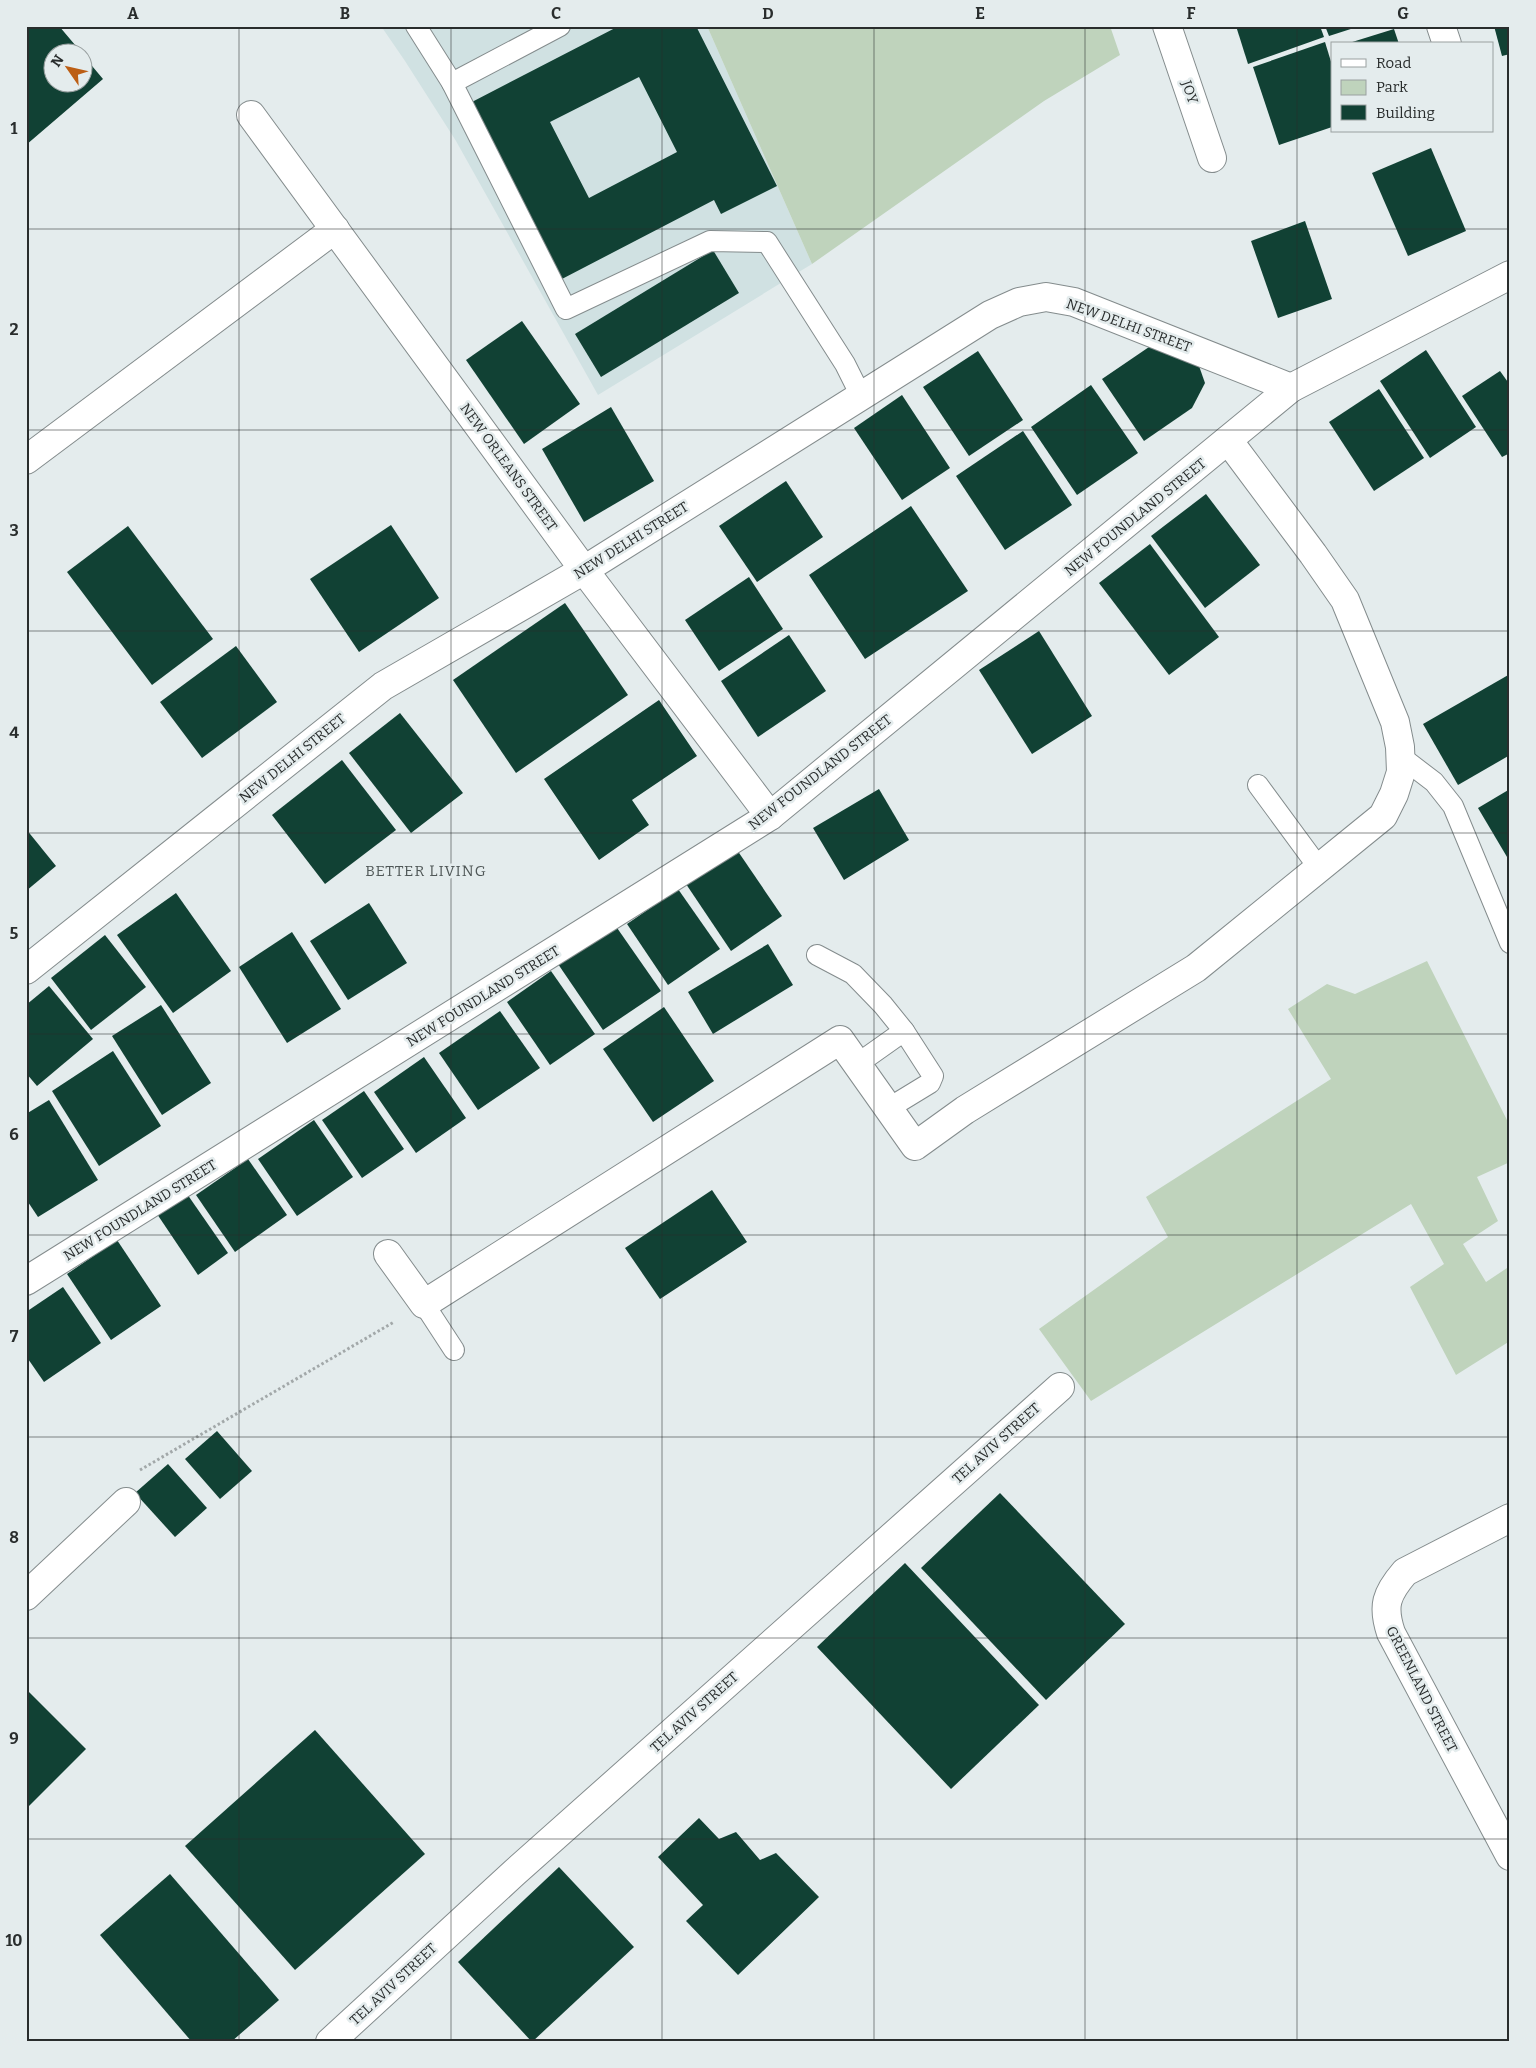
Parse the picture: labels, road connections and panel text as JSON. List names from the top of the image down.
{
  "streets": {
    "street": [
      "JOY",
      "NEW DELHI STREET",
      "NEW ORLEANS STREET",
      "NEW FOUNDLAND STREET",
      "TEL AVIV STREET",
      "GREENLAND STREET"
    ]
  },
  "crossings": [
    ["NEW DELHI STREET", "NEW ORLEANS STREET"],
    ["NEW DELHI STREET", "NEW FOUNDLAND STREET"],
    ["NEW ORLEANS STREET", "NEW FOUNDLAND STREET"]
  ],
  "districts": ["BETTER LIVING"],
  "legend": ["Road", "Park", "Building"],
  "north": "top left",
  "grid": {
    "columns": [
      "A",
      "B",
      "C",
      "D",
      "E",
      "F",
      "G"
    ],
    "rows": [
      "1",
      "2",
      "3",
      "4",
      "5",
      "6",
      "7",
      "8",
      "9",
      "10"
    ]
  }
}
